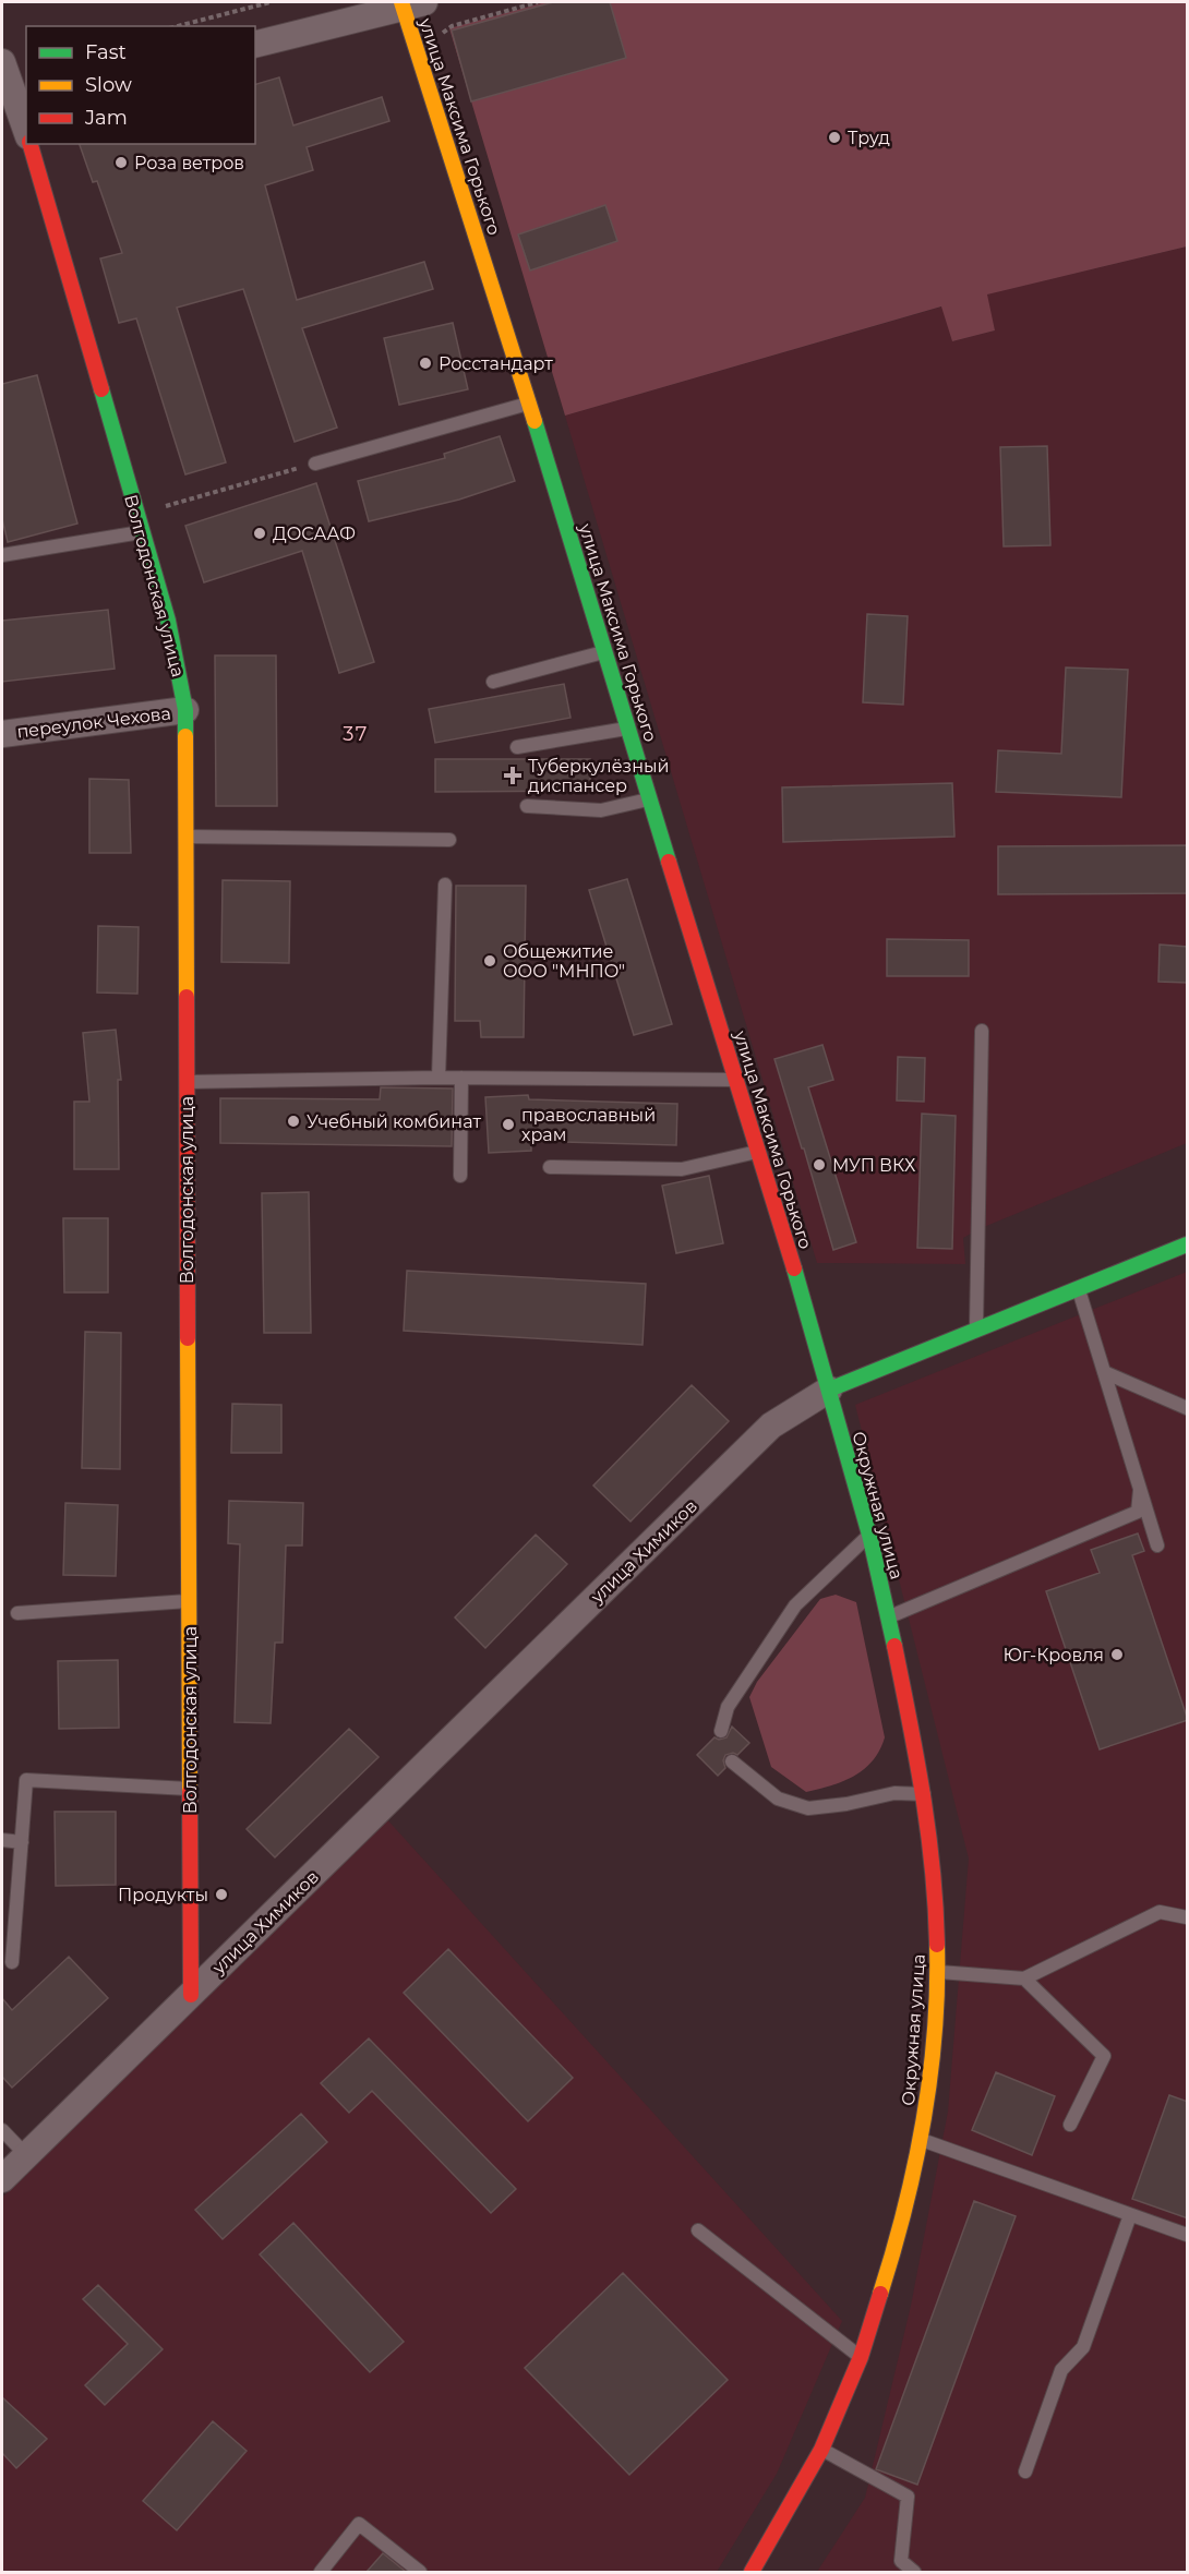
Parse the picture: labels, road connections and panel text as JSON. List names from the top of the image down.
{
  "streets": {
    "street": [
      "улица Максима Горького",
      "Волгодонская улица",
      "переулок Чехова",
      "Окружная улица",
      "улица Химиков"
    ]
  },
  "crossings": [
    ["улица Максима Горького", "Окружная улица"],
    ["улица Максима Горького", "улица Химиков"],
    ["Волгодонская улица", "переулок Чехова"],
    ["Волгодонская улица", "улица Химиков"],
    ["Окружная улица", "улица Химиков"]
  ],
  "districts": ["37"],
  "places": {
    "other": [
      "Труд",
      "Роза ветров",
      "Росстандарт",
      "ДОСААФ",
      "Общежитие ООО \"МНПО\"",
      "Учебный комбинат",
      "православный храм",
      "МУП ВКХ",
      "Юг-Кровля",
      "Продукты"
    ],
    "health": ["Туберкулёзный диспансер"]
  },
  "legend": ["Fast", "Slow", "Jam"]
}
